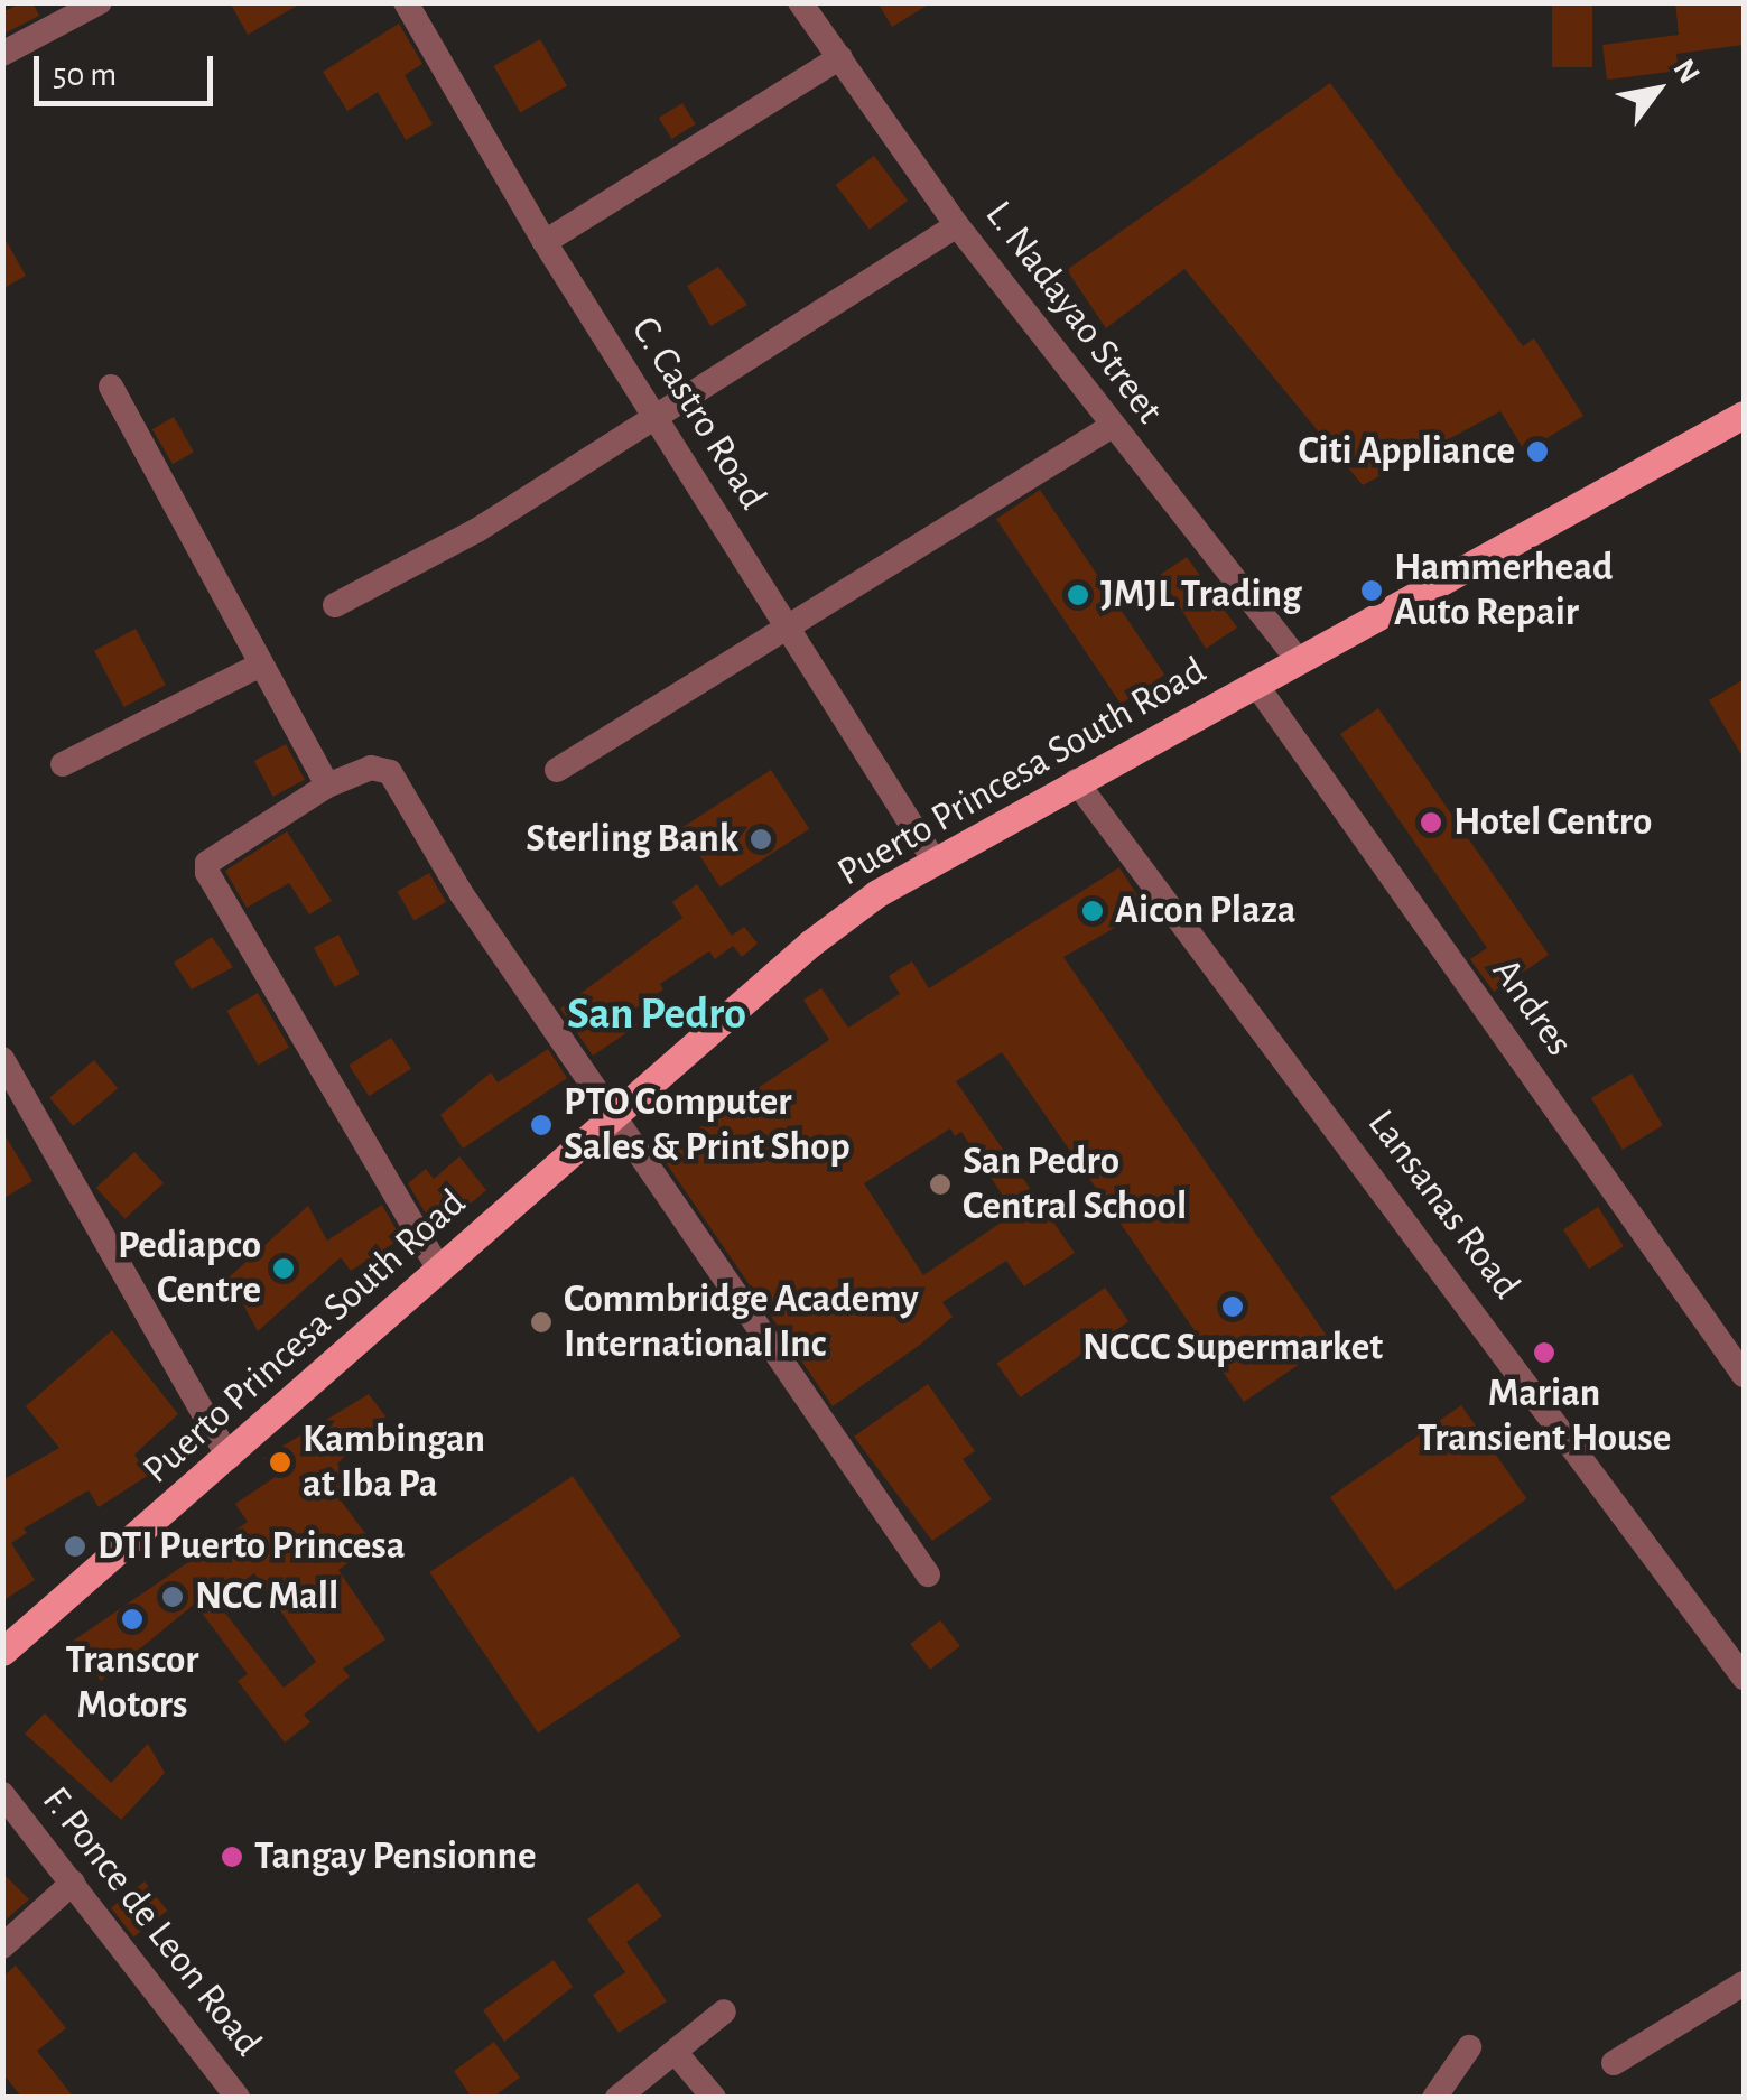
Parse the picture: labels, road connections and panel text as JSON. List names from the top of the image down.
{
  "streets": {
    "main road": ["Puerto Princesa South Road"],
    "street": [
      "L. Nadayao Street",
      "C. Castro Road",
      "Andres",
      "Lansanas Road",
      "F. Ponce de Leon Road"
    ]
  },
  "crossings": [
    ["L. Nadayao Street", "Puerto Princesa South Road"],
    ["C. Castro Road", "Puerto Princesa South Road"],
    ["Puerto Princesa South Road", "Andres"],
    ["Puerto Princesa South Road", "Lansanas Road"]
  ],
  "districts": ["San Pedro"],
  "places": [
    "Citi Appliance",
    "Hammerhead Auto Repair",
    "JMJL Trading",
    "Hotel Centro",
    "Sterling Bank",
    "Aicon Plaza",
    "PTO Computer Sales & Print Shop",
    "San Pedro Central School",
    "Pediapco Centre",
    "NCCC Supermarket",
    "Commbridge Academy International Inc",
    "Marian Transient House",
    "Kambingan at Iba Pa",
    "DTI Puerto Princesa",
    "NCC Mall",
    "Transcor Motors",
    "Tangay Pensionne"
  ],
  "scale_bar": "50 m",
  "north": "top right"
}
